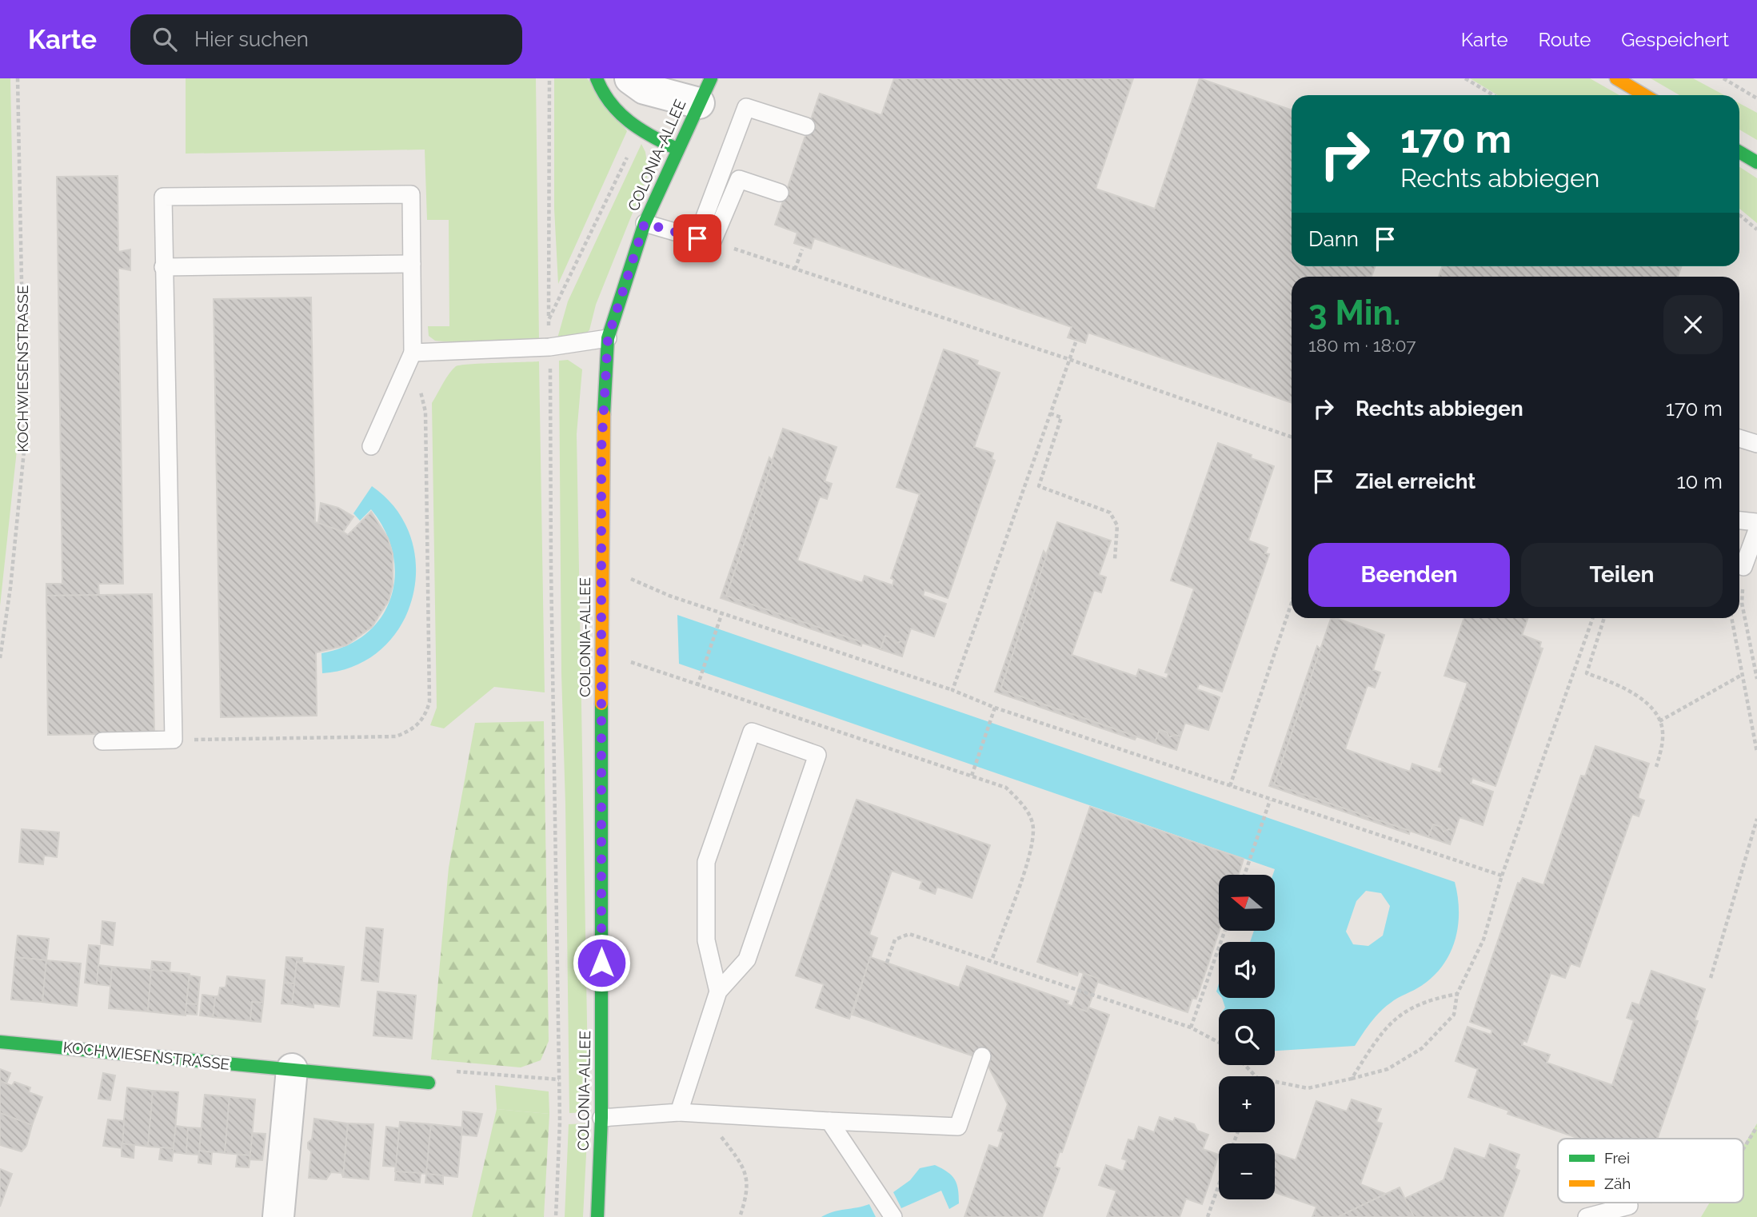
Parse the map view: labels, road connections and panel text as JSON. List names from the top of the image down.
{
  "streets": {
    "main road": ["COLONIA-ALLEE", "KOCHWIESENSTRASSE"]
  },
  "legend": ["Frei", "Zäh"],
  "north": "left",
  "page": {
    "header": "Karte",
    "search": "Hier suchen",
    "nav": ["Karte", "Route", "Gespeichert"],
    "turn": ["170 m", "Rechts abbiegen"],
    "then": "Dann",
    "heading": ["3 Min.", "180 m · 18:07"],
    "list": [
      {
        "name": "Rechts abbiegen",
        "value": "170 m"
      },
      {
        "name": "Ziel erreicht",
        "value": "10 m"
      }
    ],
    "buttons": ["Beenden", "Teilen"],
    "map_buttons": ["+", "−"]
  }
}
